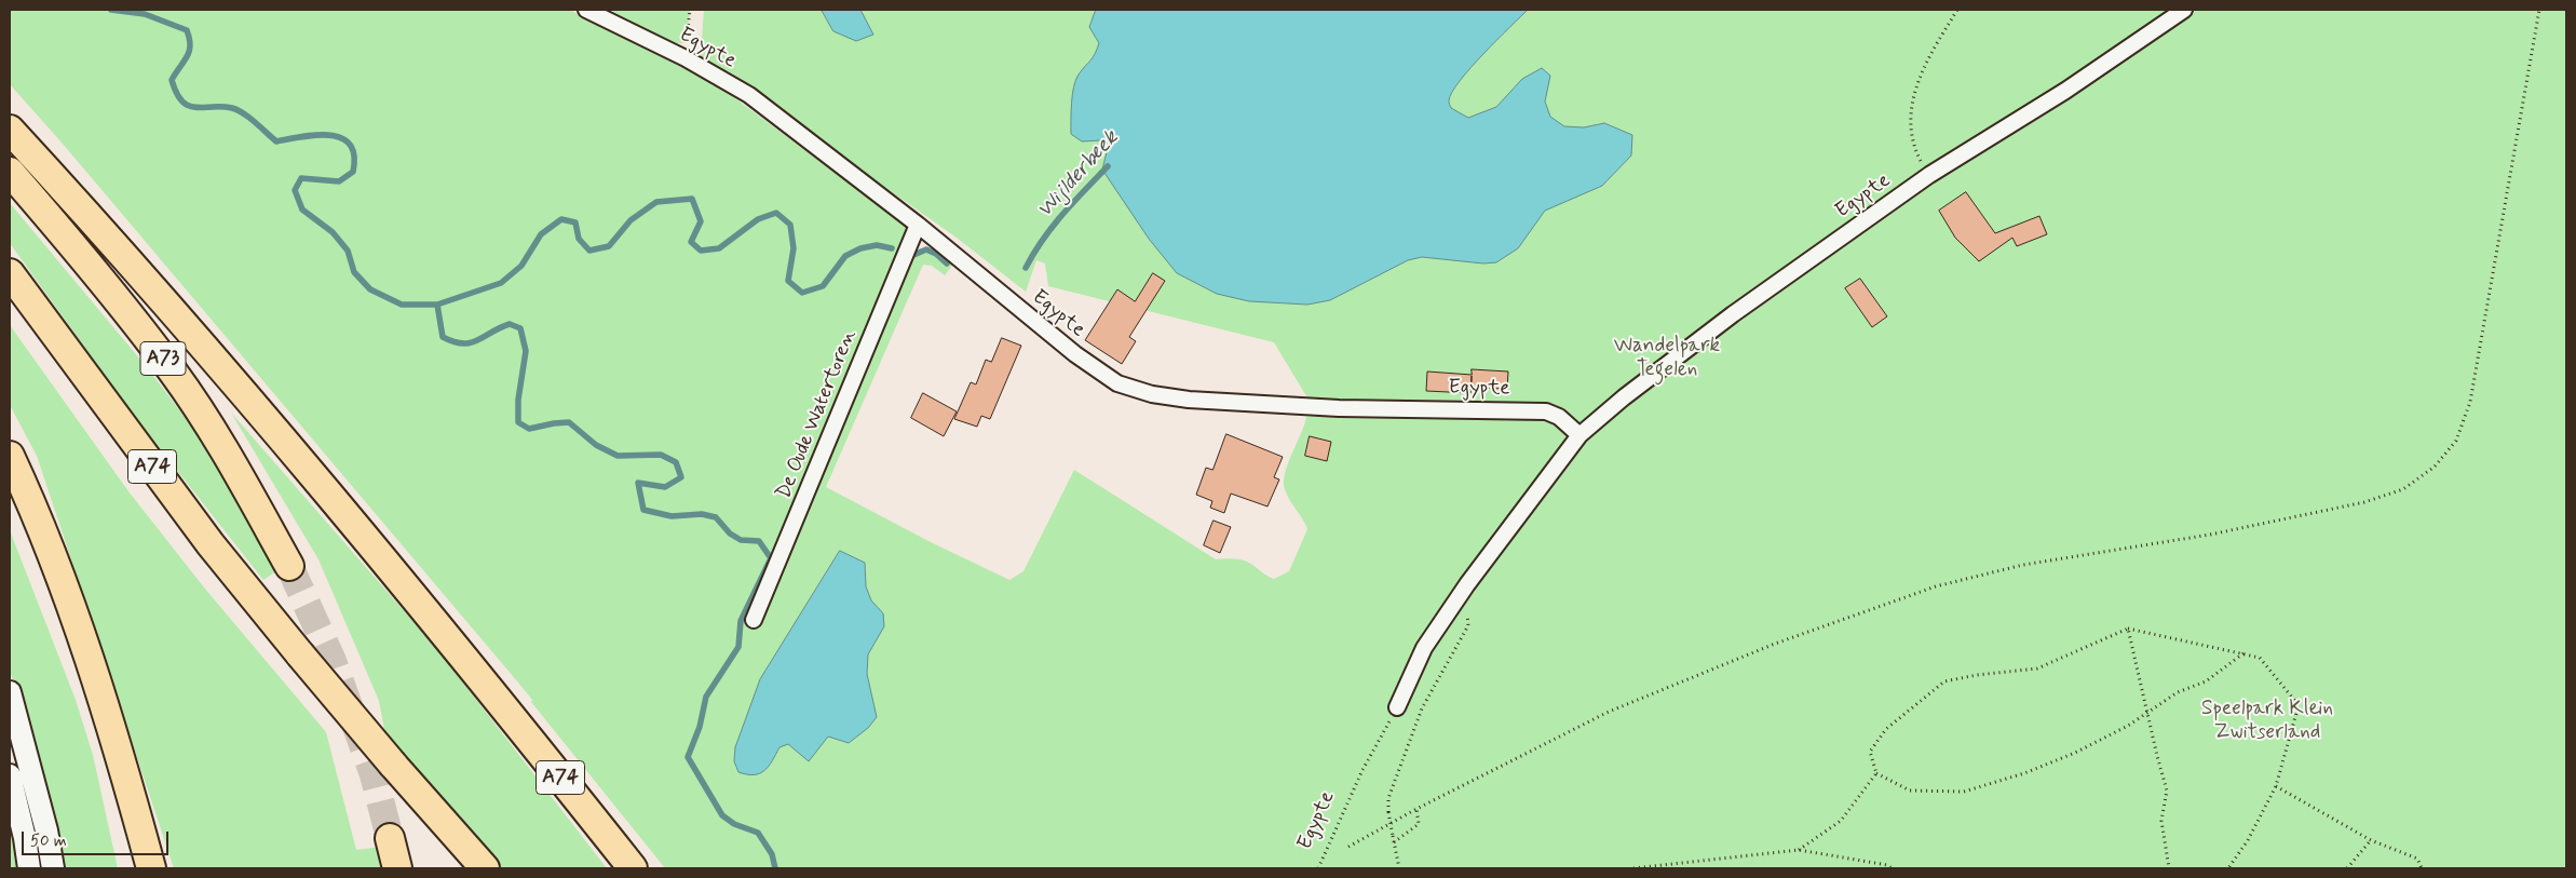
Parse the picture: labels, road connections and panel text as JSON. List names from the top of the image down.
{
  "streets": {
    "highway": ["A73", "A74"],
    "street": ["Egypte", "De Oude Watertoren"]
  },
  "crossings": [
    ["Egypte", "De Oude Watertoren"]
  ],
  "water": ["Wijlderbeek"],
  "parks": ["Wandelpark Tegelen", "Speelpark Klein Zwitserland"],
  "scale_bar": "50 m"
}
